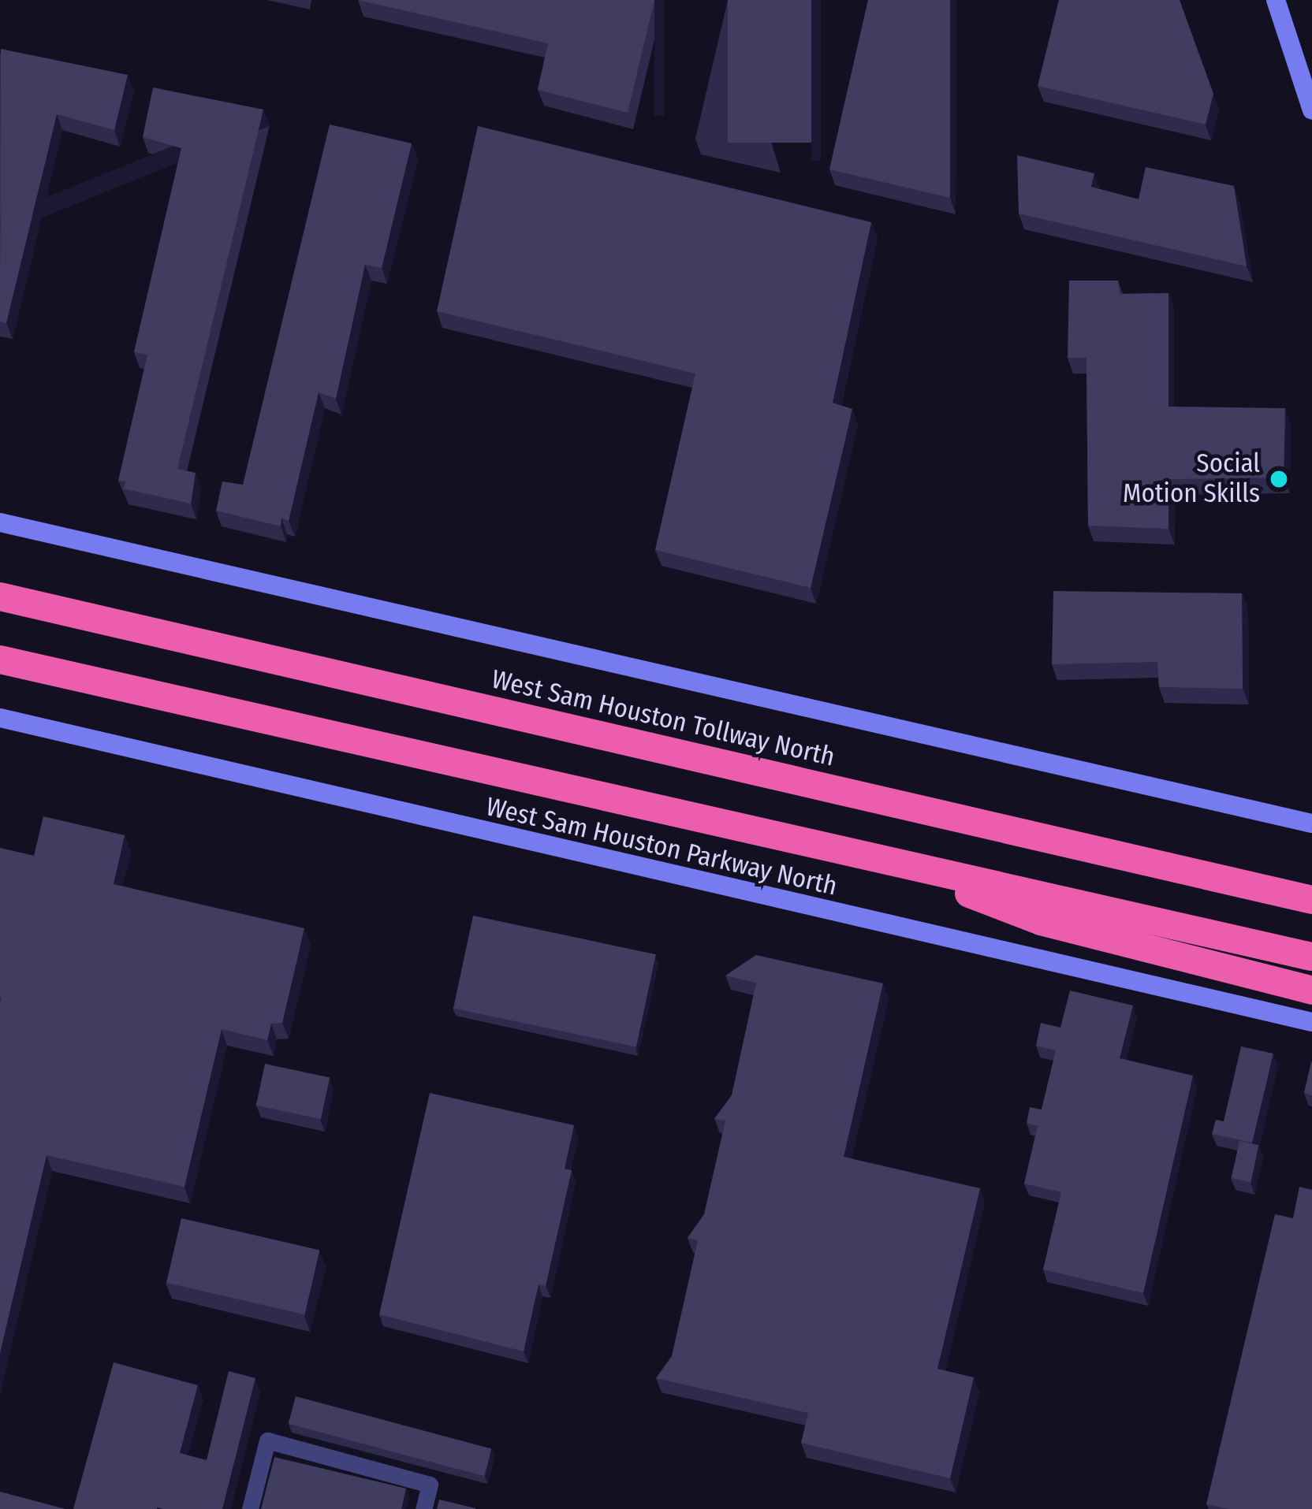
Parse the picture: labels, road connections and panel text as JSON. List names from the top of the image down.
{
  "streets": {
    "highway": ["West Sam Houston Tollway North"],
    "main road": ["West Sam Houston Parkway North"]
  },
  "places": ["Social Motion Skills"]
}
